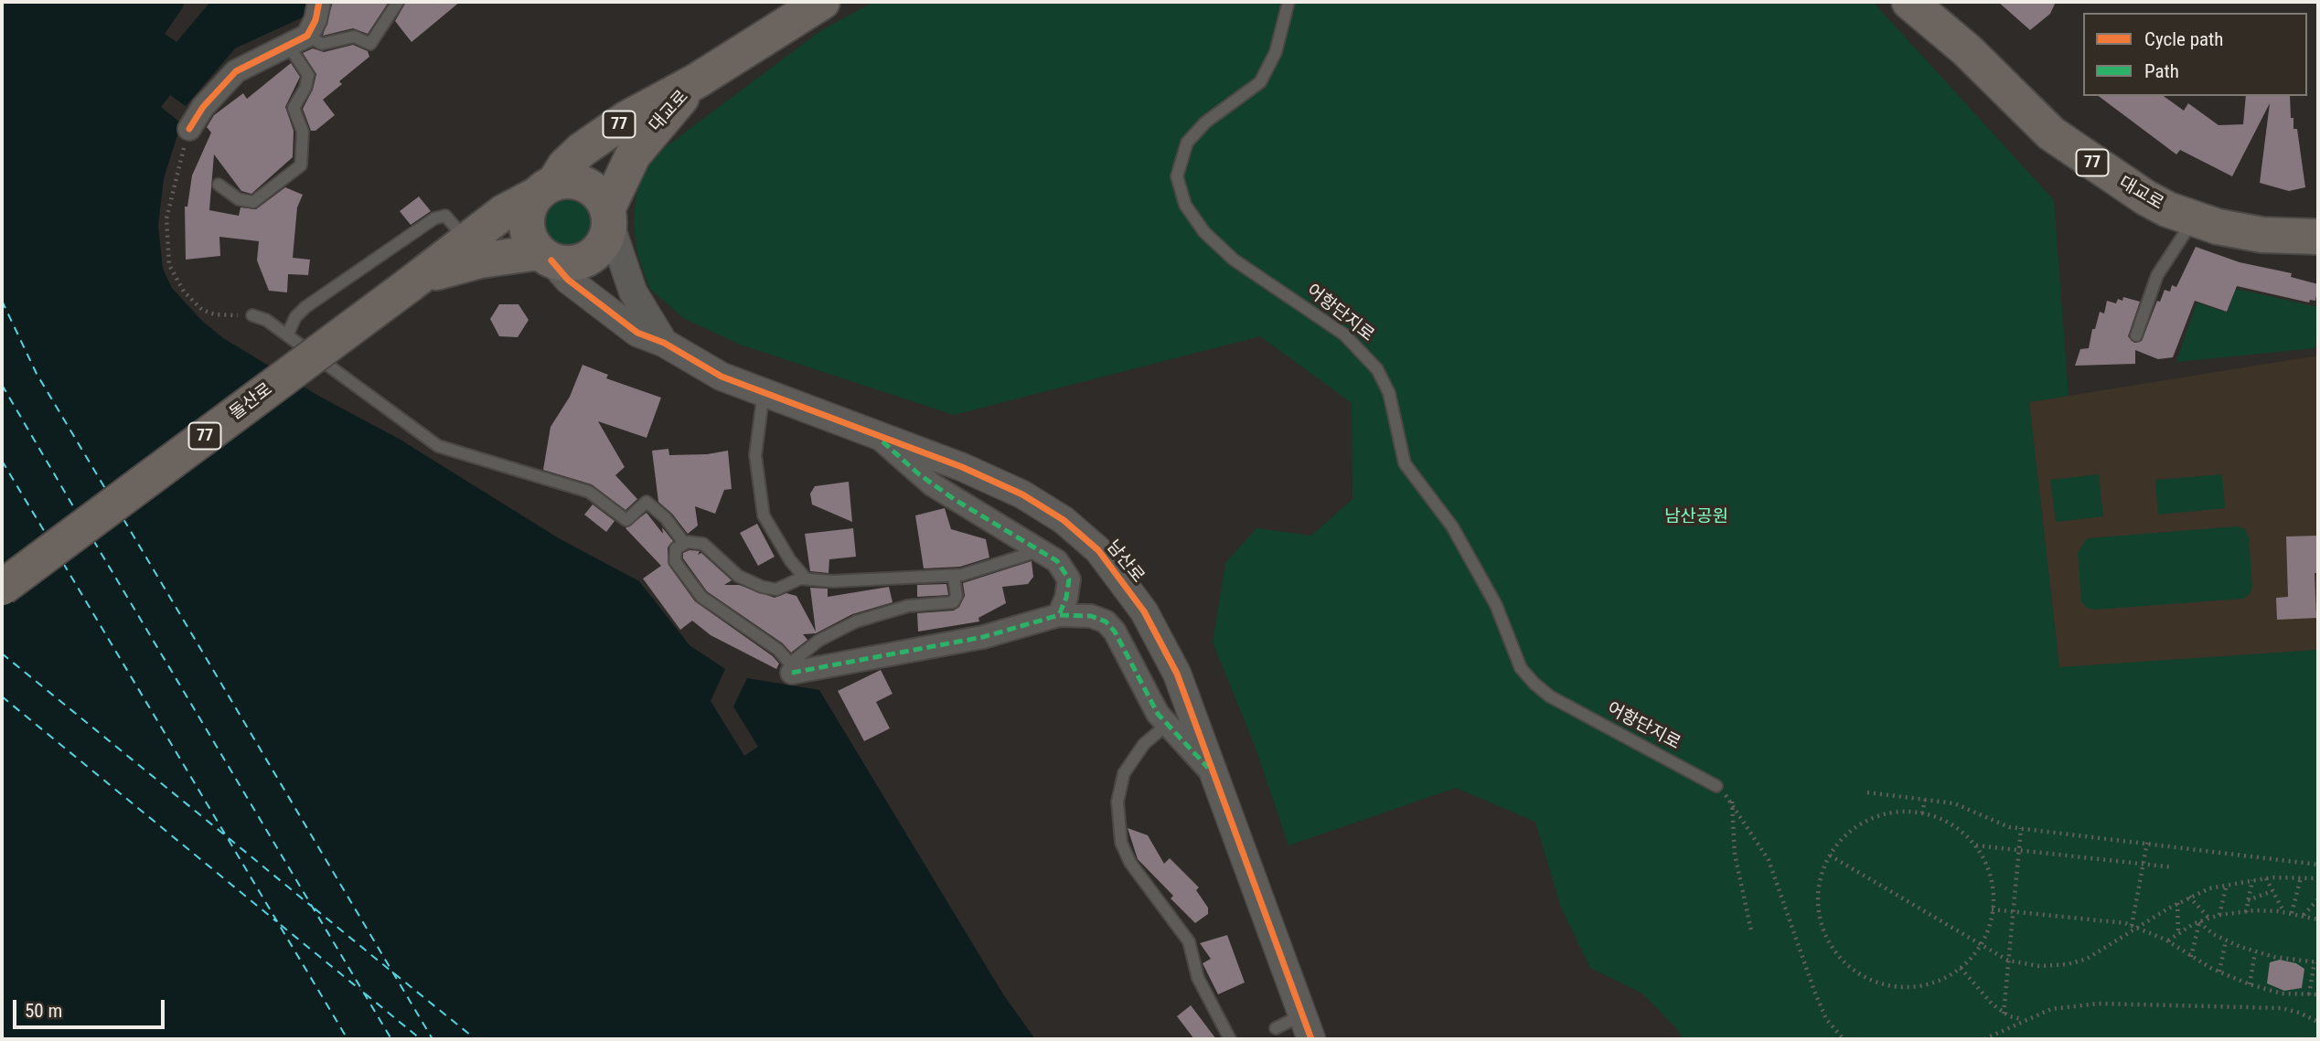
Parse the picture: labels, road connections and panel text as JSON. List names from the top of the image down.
{
  "streets": {
    "main road": ["대교로", "77", "돌산로"],
    "street": ["남산로"],
    "lane": ["어항단지로"]
  },
  "crossings": [
    ["대교로", "돌산로"],
    ["대교로", "남산로"]
  ],
  "parks": ["남산공원"],
  "legend": ["Cycle path", "Path"],
  "scale_bar": "50 m"
}
